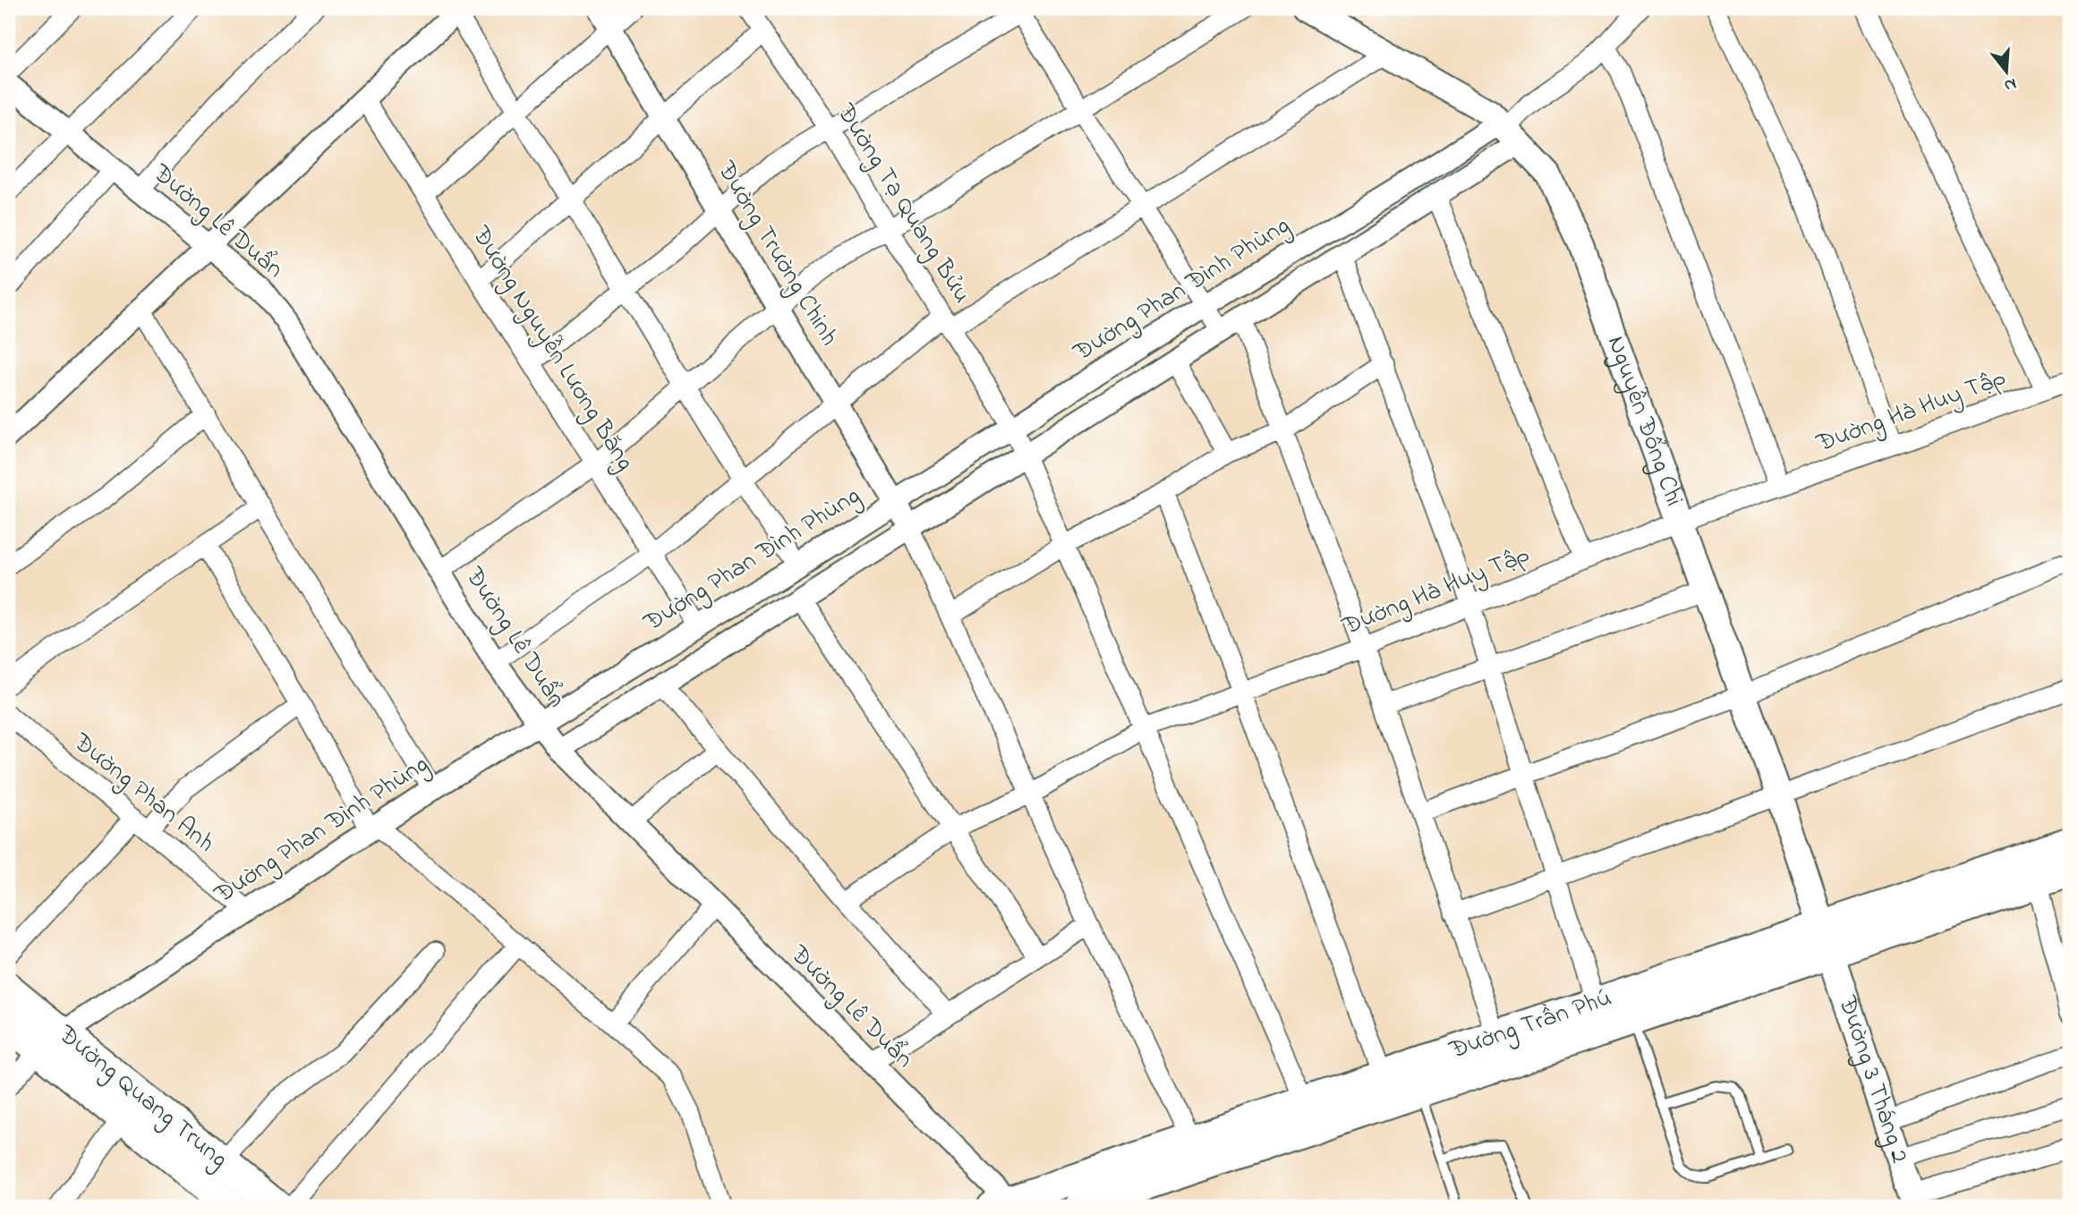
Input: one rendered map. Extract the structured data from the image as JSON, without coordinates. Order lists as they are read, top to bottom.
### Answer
{
  "streets": {
    "highway": ["Đường Trần Phú", "Đường Quang Trung"],
    "main road": ["Nguyễn Đổng Chi", "Đường 3 Tháng 2"],
    "street": [
      "Đường Tạ Quang Bửu",
      "Đường Lê Duẩn",
      "Đường Trường Chinh",
      "Đường Phan Đình Phùng",
      "Đường Nguyễn Lương Băng",
      "Đường Hà Huy Tập",
      "Đường Phan Anh"
    ]
  },
  "crossings": [
    ["Đường Tạ Quang Bửu", "Đường Phan Đình Phùng"],
    ["Đường Tạ Quang Bửu", "Đường Hà Huy Tập"],
    ["Đường Tạ Quang Bửu", "Đường Trần Phú"],
    ["Đường Lê Duẩn", "Đường Phan Đình Phùng"],
    ["Đường Lê Duẩn", "Đường Trần Phú"],
    ["Đường Trường Chinh", "Đường Phan Đình Phùng"],
    ["Đường Phan Đình Phùng", "Đường Nguyễn Lương Băng"],
    ["Đường Phan Đình Phùng", "Nguyễn Đổng Chi"],
    ["Đường Phan Đình Phùng", "Đường Phan Anh"],
    ["Đường Phan Đình Phùng", "Đường Quang Trung"],
    ["Đường Hà Huy Tập", "Nguyễn Đổng Chi"],
    ["Nguyễn Đổng Chi", "Đường Trần Phú"],
    ["Nguyễn Đổng Chi", "Đường 3 Tháng 2"],
    ["Đường Trần Phú", "Đường 3 Tháng 2"]
  ],
  "north": "bottom"
}
